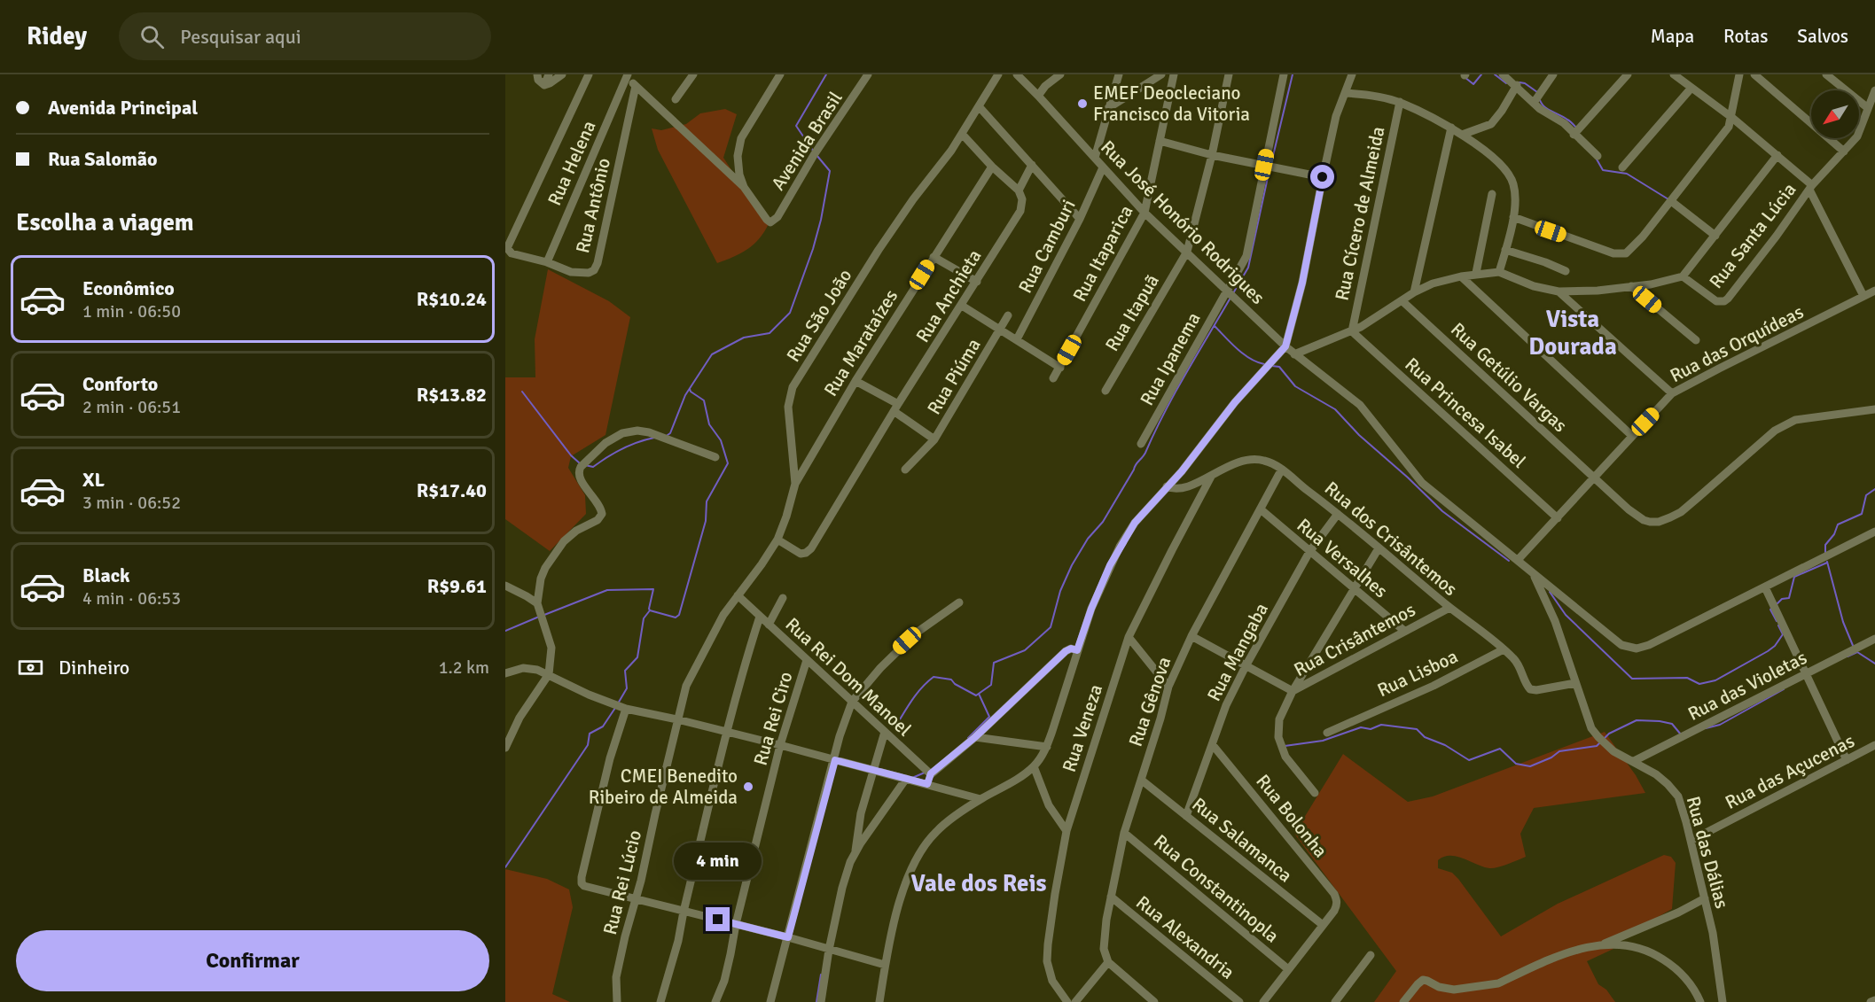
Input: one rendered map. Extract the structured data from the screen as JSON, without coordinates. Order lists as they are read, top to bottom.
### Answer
{
  "streets": {
    "street": [
      "Avenida Brasil",
      "Rua Helena",
      "Rua Antônio",
      "Rua Cícero de Almeida",
      "Rua José Honório Rodrigues",
      "Rua Santa Lúcia",
      "Rua Camburi",
      "Rua Itaparica",
      "Rua Anchieta",
      "Rua Itapuã",
      "Rua São João",
      "Rua Marataízes",
      "Rua das Orquídeas",
      "Rua Ipanema",
      "Rua Piúma",
      "Rua Getúlio Vargas",
      "Rua Princesa Isabel",
      "Rua dos Crisântemos",
      "Rua Versalhes",
      "Rua Crisântemos",
      "Rua Mangaba",
      "Rua Lisboa",
      "Rua Rei Dom Manoel",
      "Rua das Violetas",
      "Rua Gênova",
      "Rua Rei Ciro",
      "Rua Veneza",
      "Rua das Açucenas",
      "Rua Bolonha",
      "Rua Salamanca",
      "Rua das Dálias",
      "Rua Rei Lúcio",
      "Rua Constantinopla",
      "Rua Alexandria"
    ]
  },
  "crossings": [
    ["Rua Helena", "Rua Antônio"],
    ["Rua Cícero de Almeida", "Rua Princesa Isabel"],
    ["Rua José Honório Rodrigues", "Rua Camburi"],
    ["Rua José Honório Rodrigues", "Rua Itaparica"],
    ["Rua José Honório Rodrigues", "Rua Itapuã"],
    ["Rua José Honório Rodrigues", "Rua das Orquídeas"],
    ["Rua José Honório Rodrigues", "Rua Ipanema"],
    ["Rua José Honório Rodrigues", "Rua das Dálias"],
    ["Rua Anchieta", "Rua São João"],
    ["Rua Anchieta", "Rua Piúma"],
    ["Rua São João", "Rua Marataízes"],
    ["Rua São João", "Rua Rei Dom Manoel"],
    ["Rua São João", "Rua Rei Lúcio"],
    ["Rua das Orquídeas", "Rua Getúlio Vargas"],
    ["Rua das Orquídeas", "Rua Princesa Isabel"],
    ["Rua dos Crisântemos", "Rua Crisântemos"],
    ["Rua dos Crisântemos", "Rua Mangaba"],
    ["Rua dos Crisântemos", "Rua Lisboa"],
    ["Rua dos Crisântemos", "Rua Gênova"],
    ["Rua dos Crisântemos", "Rua Veneza"],
    ["Rua dos Crisântemos", "Rua das Dálias"],
    ["Rua Versalhes", "Rua Crisântemos"],
    ["Rua Versalhes", "Rua Mangaba"],
    ["Rua Versalhes", "Rua Gênova"],
    ["Rua Crisântemos", "Rua Mangaba"],
    ["Rua Crisântemos", "Rua Gênova"],
    ["Rua Mangaba", "Rua Bolonha"],
    ["Rua Mangaba", "Rua Salamanca"],
    ["Rua Rei Dom Manoel", "Rua Rei Ciro"],
    ["Rua Rei Dom Manoel", "Rua Rei Lúcio"],
    ["Rua das Violetas", "Rua das Dálias"],
    ["Rua Gênova", "Rua Salamanca"],
    ["Rua Gênova", "Rua Constantinopla"],
    ["Rua Gênova", "Rua Alexandria"],
    ["Rua das Açucenas", "Rua das Dálias"],
    ["Rua Bolonha", "Rua Salamanca"]
  ],
  "districts": ["Vista Dourada", "Vale dos Reis"],
  "places": ["EMEF Deocleciano Francisco da Vitoria", "CMEI Benedito Ribeiro de Almeida"],
  "north": "bottom left",
  "page": {
    "header": "Ridey",
    "search": "Pesquisar aqui",
    "nav": ["Mapa", "Rotas", "Salvos"],
    "banner": ["Avenida Principal", "Rua Salomão"],
    "heading": "Escolha a viagem",
    "list": [
      {
        "name": "Econômico",
        "note": "1 min · 06:50",
        "value": "R$10.24"
      },
      {
        "name": "Conforto",
        "note": "2 min · 06:51",
        "value": "R$13.82"
      },
      {
        "name": "XL",
        "note": "3 min · 06:52",
        "value": "R$17.40"
      },
      {
        "name": "Black",
        "note": "4 min · 06:53",
        "value": "R$9.61"
      }
    ],
    "pay": ["Dinheiro", "1.2 km"],
    "bubble": "4 min",
    "buttons": "Confirmar"
  }
}
